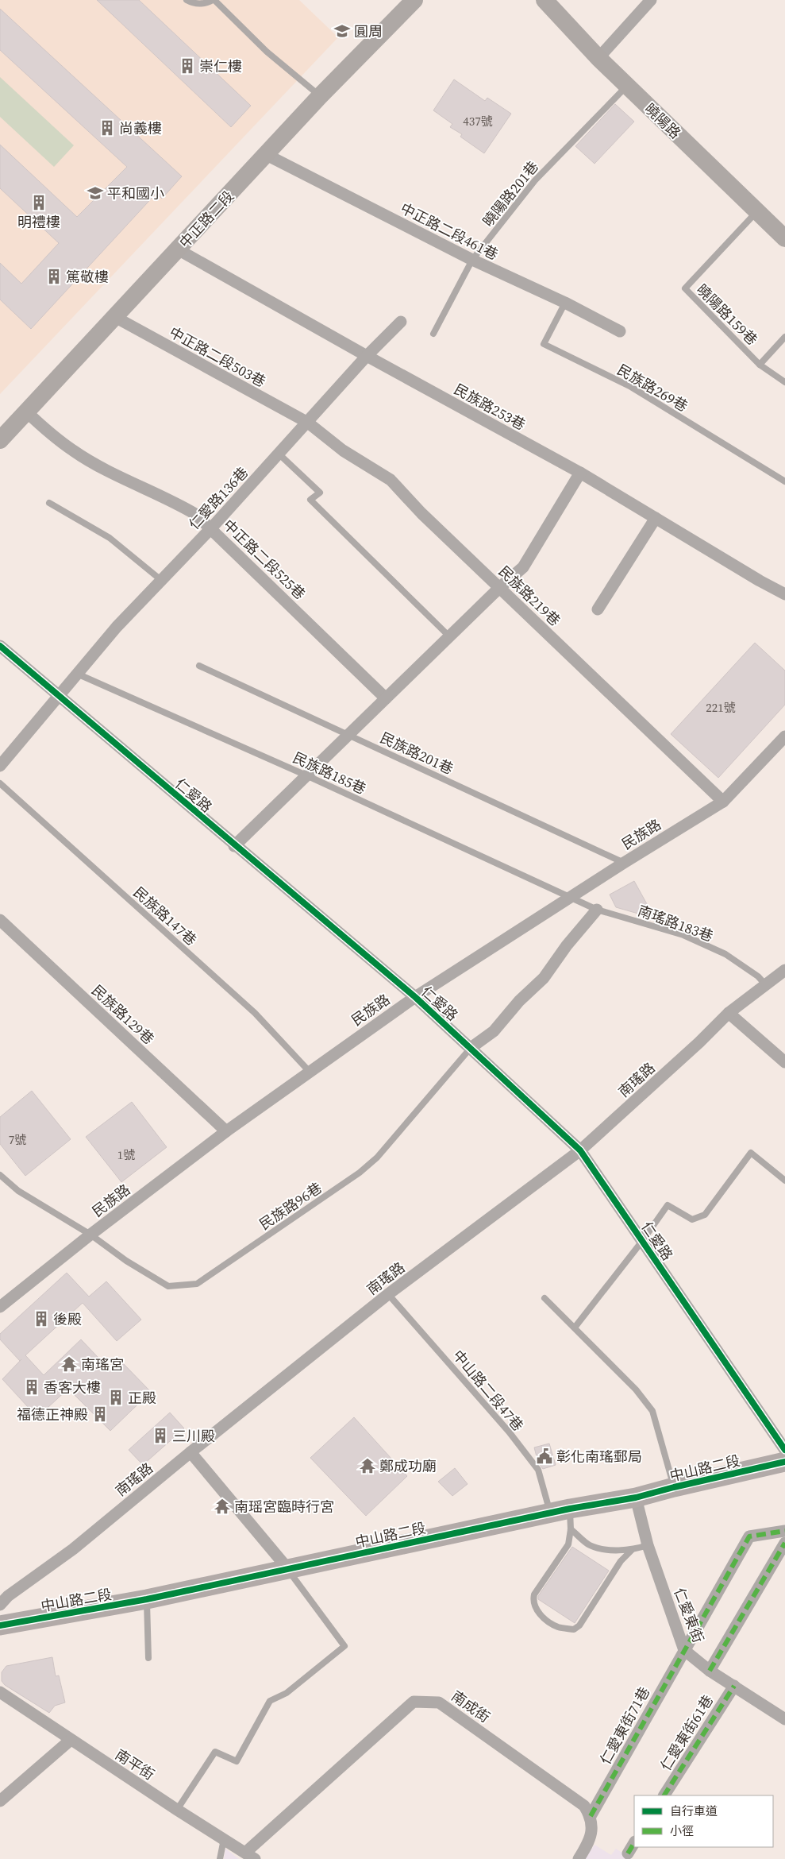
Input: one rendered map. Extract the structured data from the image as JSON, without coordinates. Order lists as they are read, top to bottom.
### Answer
{
  "streets": {
    "main road": ["中山路二段"],
    "street": [
      "曉陽路",
      "中正路二段",
      "中正路二段461巷",
      "中正路二段503巷",
      "民族路253巷",
      "仁愛路136巷",
      "中正路二段525巷",
      "民族路219巷",
      "仁愛路",
      "民族路",
      "民族路129巷",
      "南瑤路",
      "仁愛東街",
      "南成街",
      "仁愛東街71巷",
      "仁愛東街61巷",
      "南平街"
    ],
    "lane": [
      "曉陽路201巷",
      "曉陽路159巷",
      "民族路269巷",
      "民族路201巷",
      "民族路185巷",
      "民族路147巷",
      "南瑤路183巷",
      "民族路96巷",
      "中山路二段47巷"
    ]
  },
  "crossings": [
    ["曉陽路", "曉陽路201巷"],
    ["曉陽路", "曉陽路159巷"],
    ["曉陽路201巷", "中正路二段461巷"],
    ["中正路二段", "中正路二段461巷"],
    ["中正路二段", "中正路二段503巷"],
    ["中正路二段", "民族路253巷"],
    ["中正路二段", "中正路二段525巷"],
    ["中正路二段461巷", "民族路269巷"],
    ["中正路二段503巷", "仁愛路136巷"],
    ["中正路二段503巷", "民族路219巷"],
    ["民族路253巷", "仁愛路136巷"],
    ["仁愛路136巷", "中正路二段525巷"],
    ["仁愛路136巷", "民族路219巷"],
    ["仁愛路136巷", "民族路185巷"],
    ["仁愛路136巷", "仁愛路"],
    ["民族路219巷", "民族路"],
    ["民族路201巷", "民族路"],
    ["民族路185巷", "民族路"],
    ["民族路185巷", "南瑤路183巷"],
    ["仁愛路", "民族路"],
    ["仁愛路", "南瑤路"],
    ["仁愛路", "民族路96巷"],
    ["民族路", "民族路147巷"],
    ["民族路", "南瑤路183巷"],
    ["民族路", "民族路129巷"],
    ["民族路", "民族路96巷"],
    ["南瑤路183巷", "南瑤路"],
    ["南瑤路", "中山路二段47巷"],
    ["中山路二段47巷", "中山路二段"],
    ["中山路二段", "仁愛東街"],
    ["仁愛東街", "仁愛東街71巷"],
    ["仁愛東街", "仁愛東街61巷"],
    ["南成街", "仁愛東街71巷"],
    ["南成街", "南平街"]
  ],
  "places": {
    "school or university": ["圓周", "平和國小"],
    "building": [
      "崇仁樓",
      "尚義樓",
      "明禮樓",
      "篤敬樓",
      "後殿",
      "香客大樓",
      "正殿",
      "福德正神殿",
      "三川殿"
    ],
    "temple": ["南瑤宮", "鄭成功廟", "南瑶宮臨時行宮"],
    "public building": ["彰化南瑤郵局"]
  },
  "house_numbers": [
    "437號",
    "221號",
    "7號",
    "1號"
  ],
  "legend": ["自行車道", "小徑"]
}
